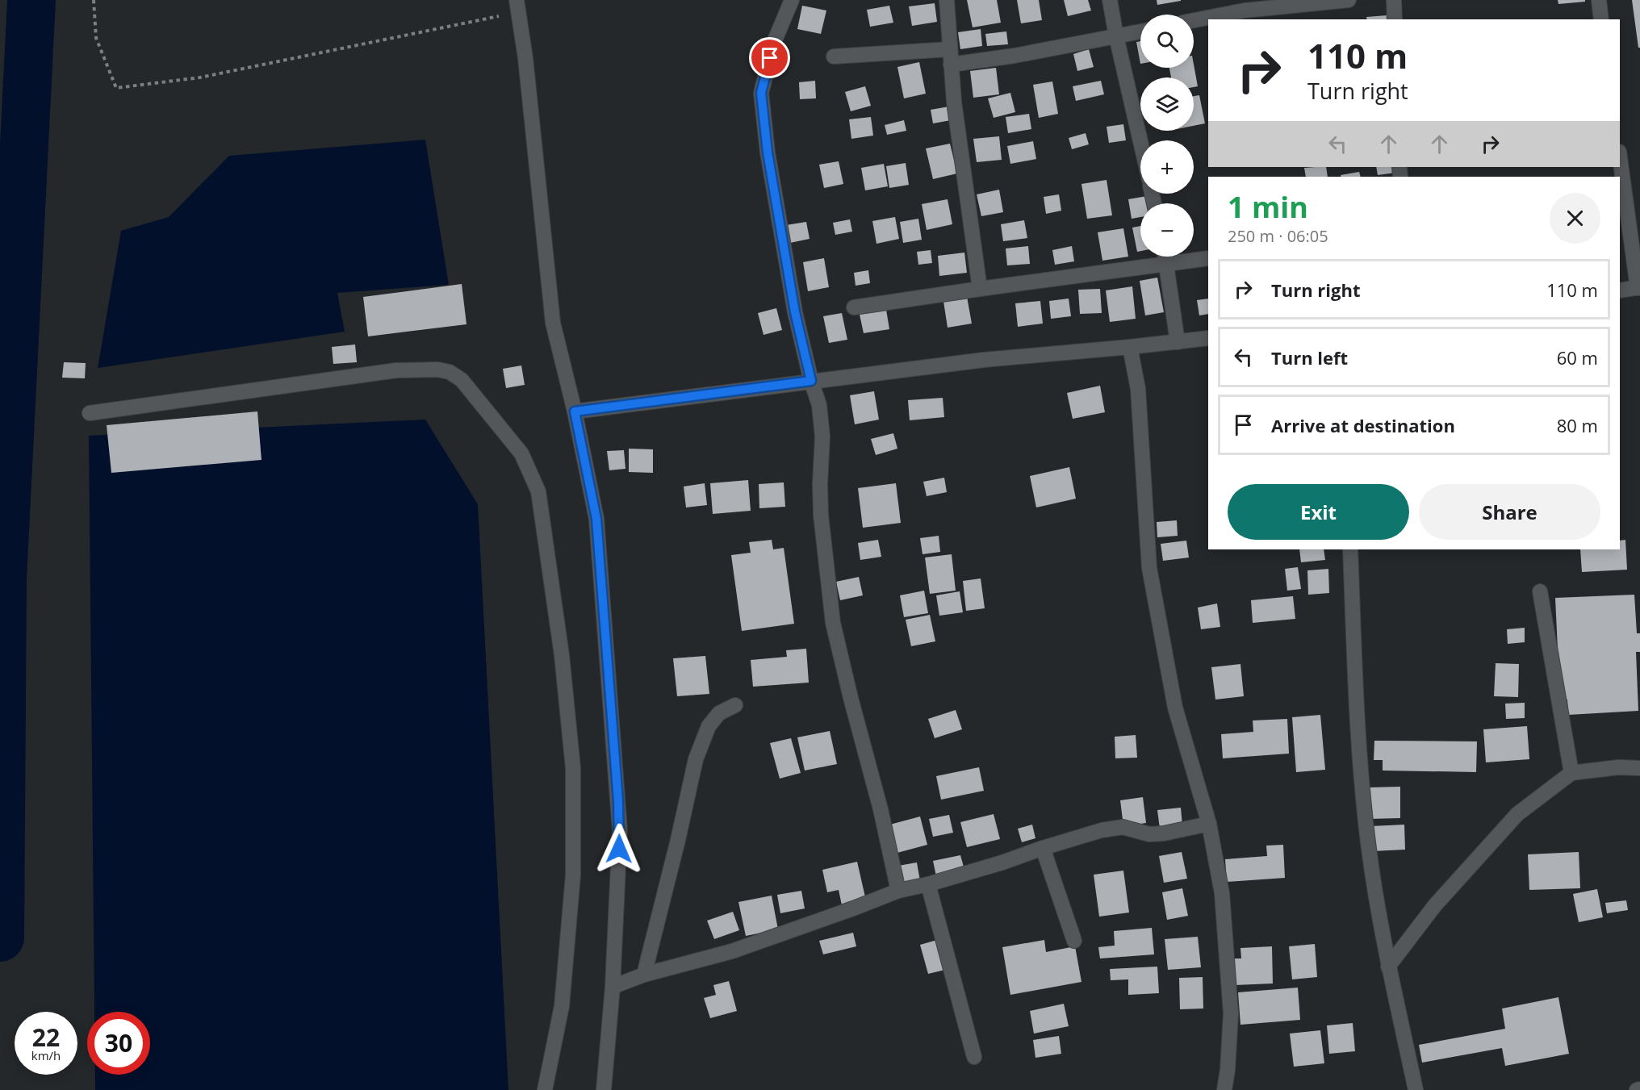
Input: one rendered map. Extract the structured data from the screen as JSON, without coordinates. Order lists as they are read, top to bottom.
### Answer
{
  "page": {
    "map_buttons": ["+", "−"],
    "turn": ["110 m", "Turn right"],
    "heading": ["1 min", "250 m · 06:05"],
    "list": [
      {
        "name": "Turn right",
        "value": "110 m"
      },
      {
        "name": "Turn left",
        "value": "60 m"
      },
      {
        "name": "Arrive at destination",
        "value": "80 m"
      }
    ],
    "buttons": ["Exit", "Share"],
    "speed": "22 km/h",
    "limit": "30"
  }
}
